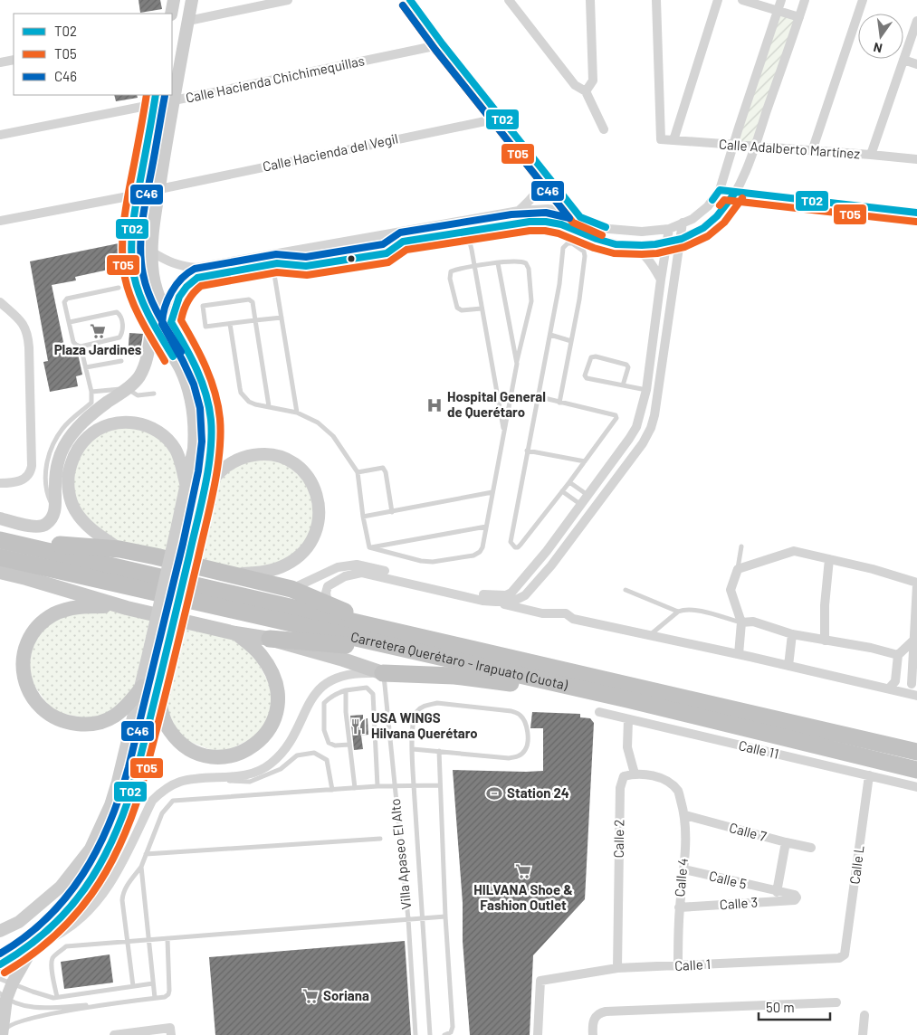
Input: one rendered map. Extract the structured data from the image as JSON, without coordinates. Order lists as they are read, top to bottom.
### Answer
{
  "streets": {
    "highway": ["Carretera Querétaro - Irapuato (Cuota)"],
    "street": [
      "Calle Hacienda Chichimequillas",
      "Calle Adalberto Martínez",
      "Calle Hacienda del Vegil",
      "Calle 11",
      "Calle 7",
      "Calle 2",
      "Calle L",
      "Calle 4",
      "Calle 5",
      "Calle 3",
      "Calle 1"
    ],
    "lane": ["Villa Apaseo El Alto"]
  },
  "crossings": [
    ["Calle 11", "Calle L"],
    ["Calle 7", "Calle 4"],
    ["Calle 2", "Calle 4"],
    ["Calle 2", "Calle 1"],
    ["Calle L", "Calle 1"],
    ["Calle 4", "Calle 5"],
    ["Calle 4", "Calle 3"],
    ["Calle 4", "Calle 1"],
    ["Calle 5", "Calle 3"]
  ],
  "places": {
    "supermarket": ["Plaza Jardines", "HILVANA Shoe & Fashion Outlet", "Soriana"],
    "hospital": ["Hospital General de Querétaro"],
    "restaurant": ["USA WINGS Hilvana Querétaro"],
    "sports": ["Station 24"]
  },
  "lines": ["transit line T02", "transit line T05", "transit line C46"],
  "legend": ["T02", "T05", "C46"],
  "scale_bar": "50 m",
  "north": "bottom"
}
